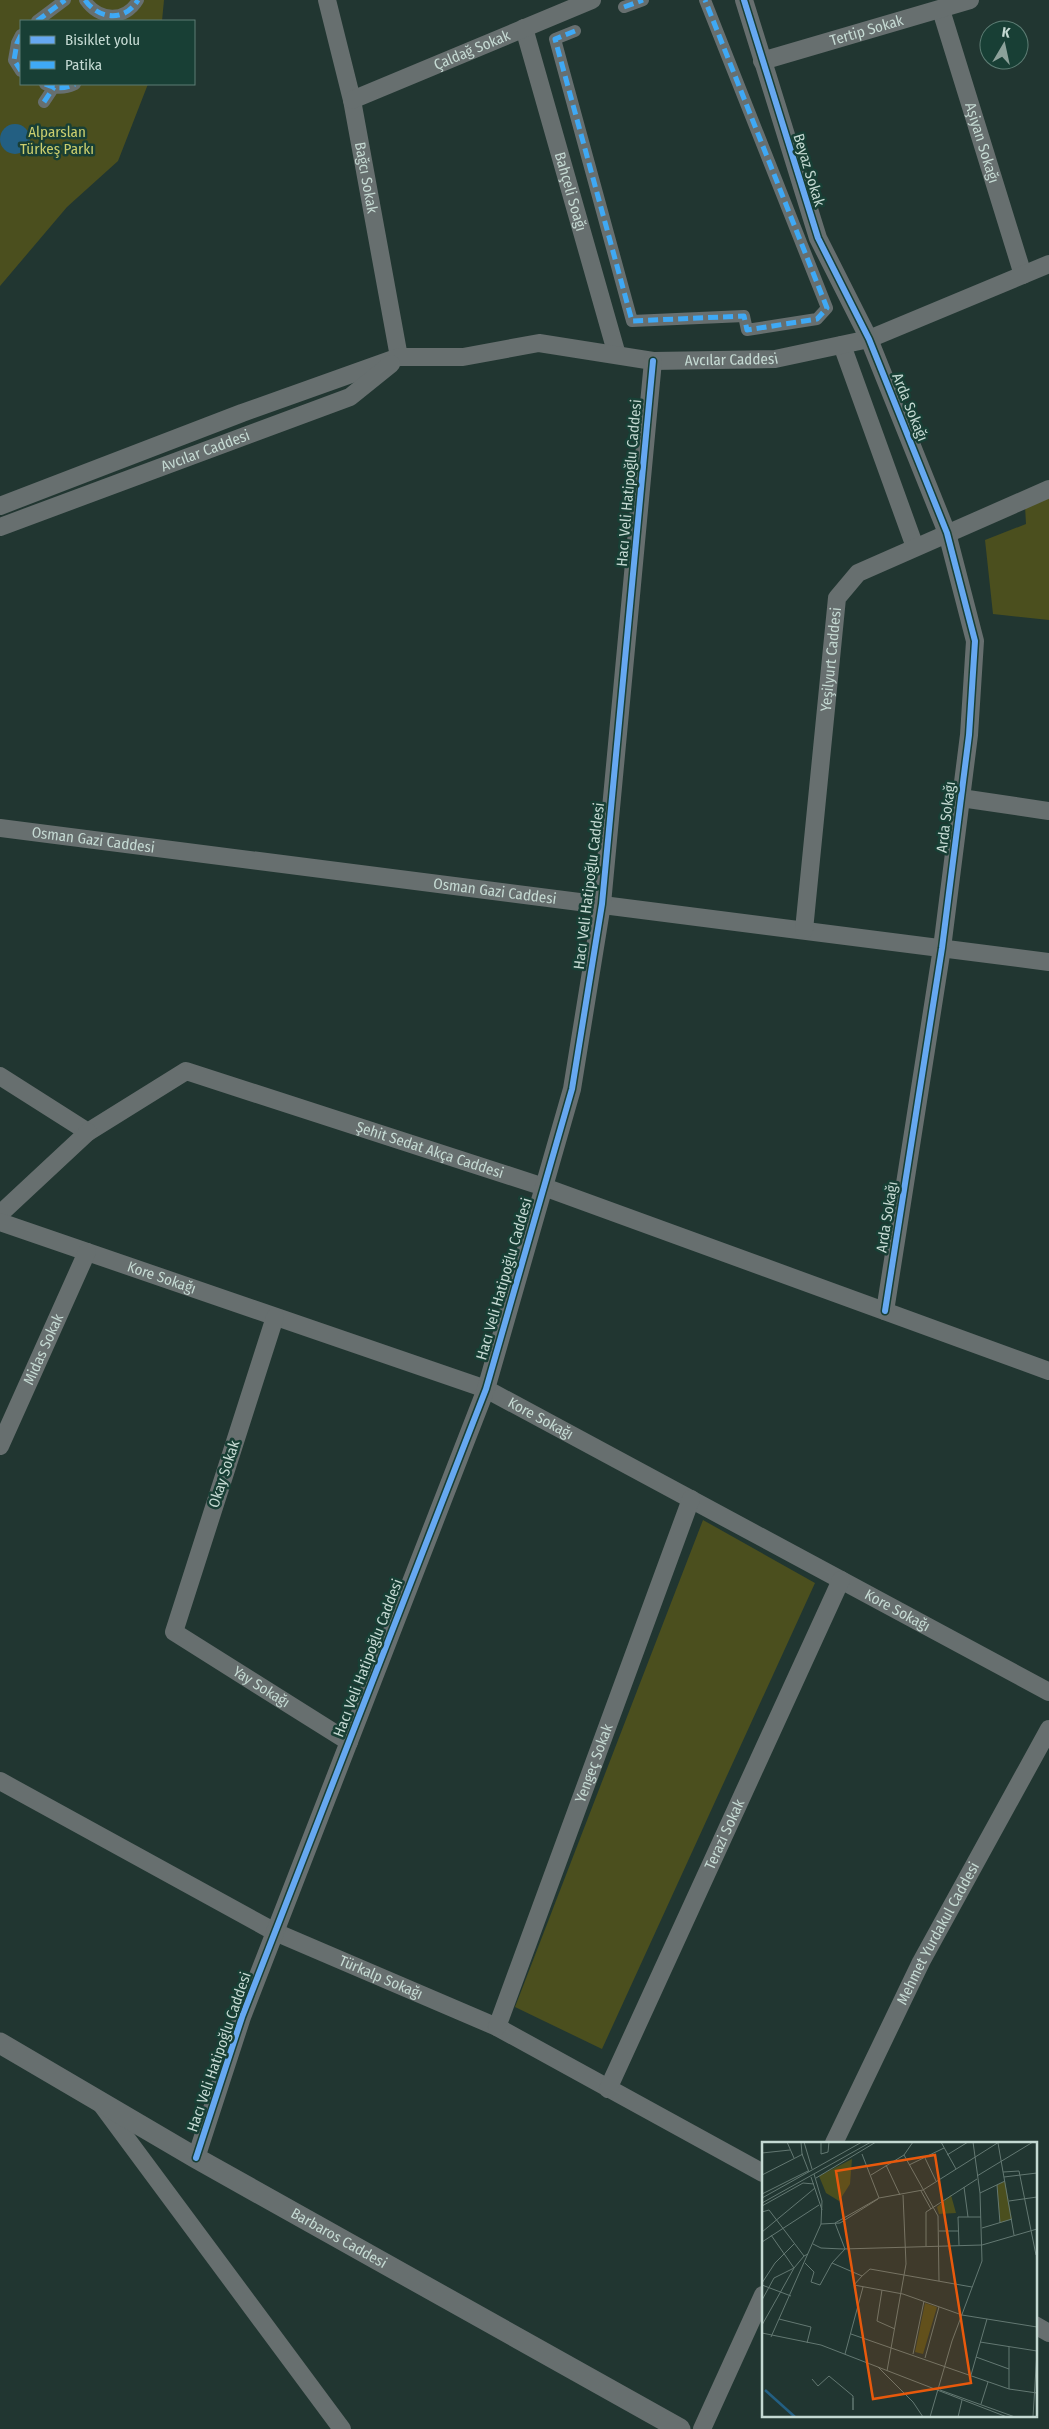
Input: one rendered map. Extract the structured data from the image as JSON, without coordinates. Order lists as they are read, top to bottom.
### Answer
{
  "streets": {
    "street": [
      "Tertip Sokak",
      "Çaldağ Sokak",
      "Aşiyan Sokağı",
      "Beyaz Sokak",
      "Bağcı Sokak",
      "Bahçeli Soağı",
      "Avcılar Caddesi",
      "Arda Sokağı",
      "Hacı Veli Hatipoğlu Caddesi",
      "Yeşilyurt Caddesi",
      "Osman Gazi Caddesi",
      "Şehit Sedat Akça Caddesi",
      "Kore Sokağı",
      "Midas Sokak",
      "Okay Sokak",
      "Yay Sokağı",
      "Yengeç Sokak",
      "Terazi Sokak",
      "Mehmet Yurdakul Caddesi",
      "Türkalp Sokağı",
      "Barbaros Caddesi"
    ]
  },
  "crossings": [
    ["Tertip Sokak", "Aşiyan Sokağı"],
    ["Tertip Sokak", "Beyaz Sokak"],
    ["Çaldağ Sokak", "Bağcı Sokak"],
    ["Çaldağ Sokak", "Bahçeli Soağı"],
    ["Aşiyan Sokağı", "Avcılar Caddesi"],
    ["Beyaz Sokak", "Avcılar Caddesi"],
    ["Beyaz Sokak", "Arda Sokağı"],
    ["Bağcı Sokak", "Avcılar Caddesi"],
    ["Bahçeli Soağı", "Avcılar Caddesi"],
    ["Avcılar Caddesi", "Arda Sokağı"],
    ["Avcılar Caddesi", "Hacı Veli Hatipoğlu Caddesi"],
    ["Arda Sokağı", "Yeşilyurt Caddesi"],
    ["Arda Sokağı", "Osman Gazi Caddesi"],
    ["Arda Sokağı", "Şehit Sedat Akça Caddesi"],
    ["Hacı Veli Hatipoğlu Caddesi", "Osman Gazi Caddesi"],
    ["Hacı Veli Hatipoğlu Caddesi", "Şehit Sedat Akça Caddesi"],
    ["Hacı Veli Hatipoğlu Caddesi", "Kore Sokağı"],
    ["Hacı Veli Hatipoğlu Caddesi", "Yay Sokağı"],
    ["Hacı Veli Hatipoğlu Caddesi", "Türkalp Sokağı"],
    ["Hacı Veli Hatipoğlu Caddesi", "Barbaros Caddesi"],
    ["Yeşilyurt Caddesi", "Osman Gazi Caddesi"],
    ["Kore Sokağı", "Midas Sokak"],
    ["Kore Sokağı", "Okay Sokak"],
    ["Kore Sokağı", "Yengeç Sokak"],
    ["Kore Sokağı", "Terazi Sokak"],
    ["Okay Sokak", "Yay Sokağı"],
    ["Yengeç Sokak", "Türkalp Sokağı"],
    ["Terazi Sokak", "Türkalp Sokağı"]
  ],
  "parks": ["Alparslan Türkeş Parkı"],
  "legend": ["Bisiklet yolu", "Patika"],
  "north": "top"
}
